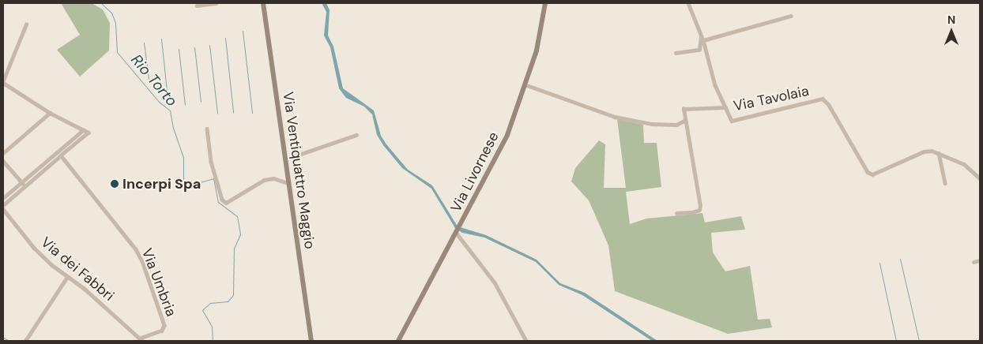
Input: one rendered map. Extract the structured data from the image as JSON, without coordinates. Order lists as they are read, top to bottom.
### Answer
{
  "streets": {
    "main road": ["Via Ventiquattro Maggio", "Via Livornese"],
    "street": ["Via Tavolaia", "Via dei Fabbri", "Via Umbria"]
  },
  "crossings": [
    ["Via dei Fabbri", "Via Umbria"]
  ],
  "water": ["Rio Torto"],
  "places": ["Incerpi Spa"],
  "north": "top"
}
